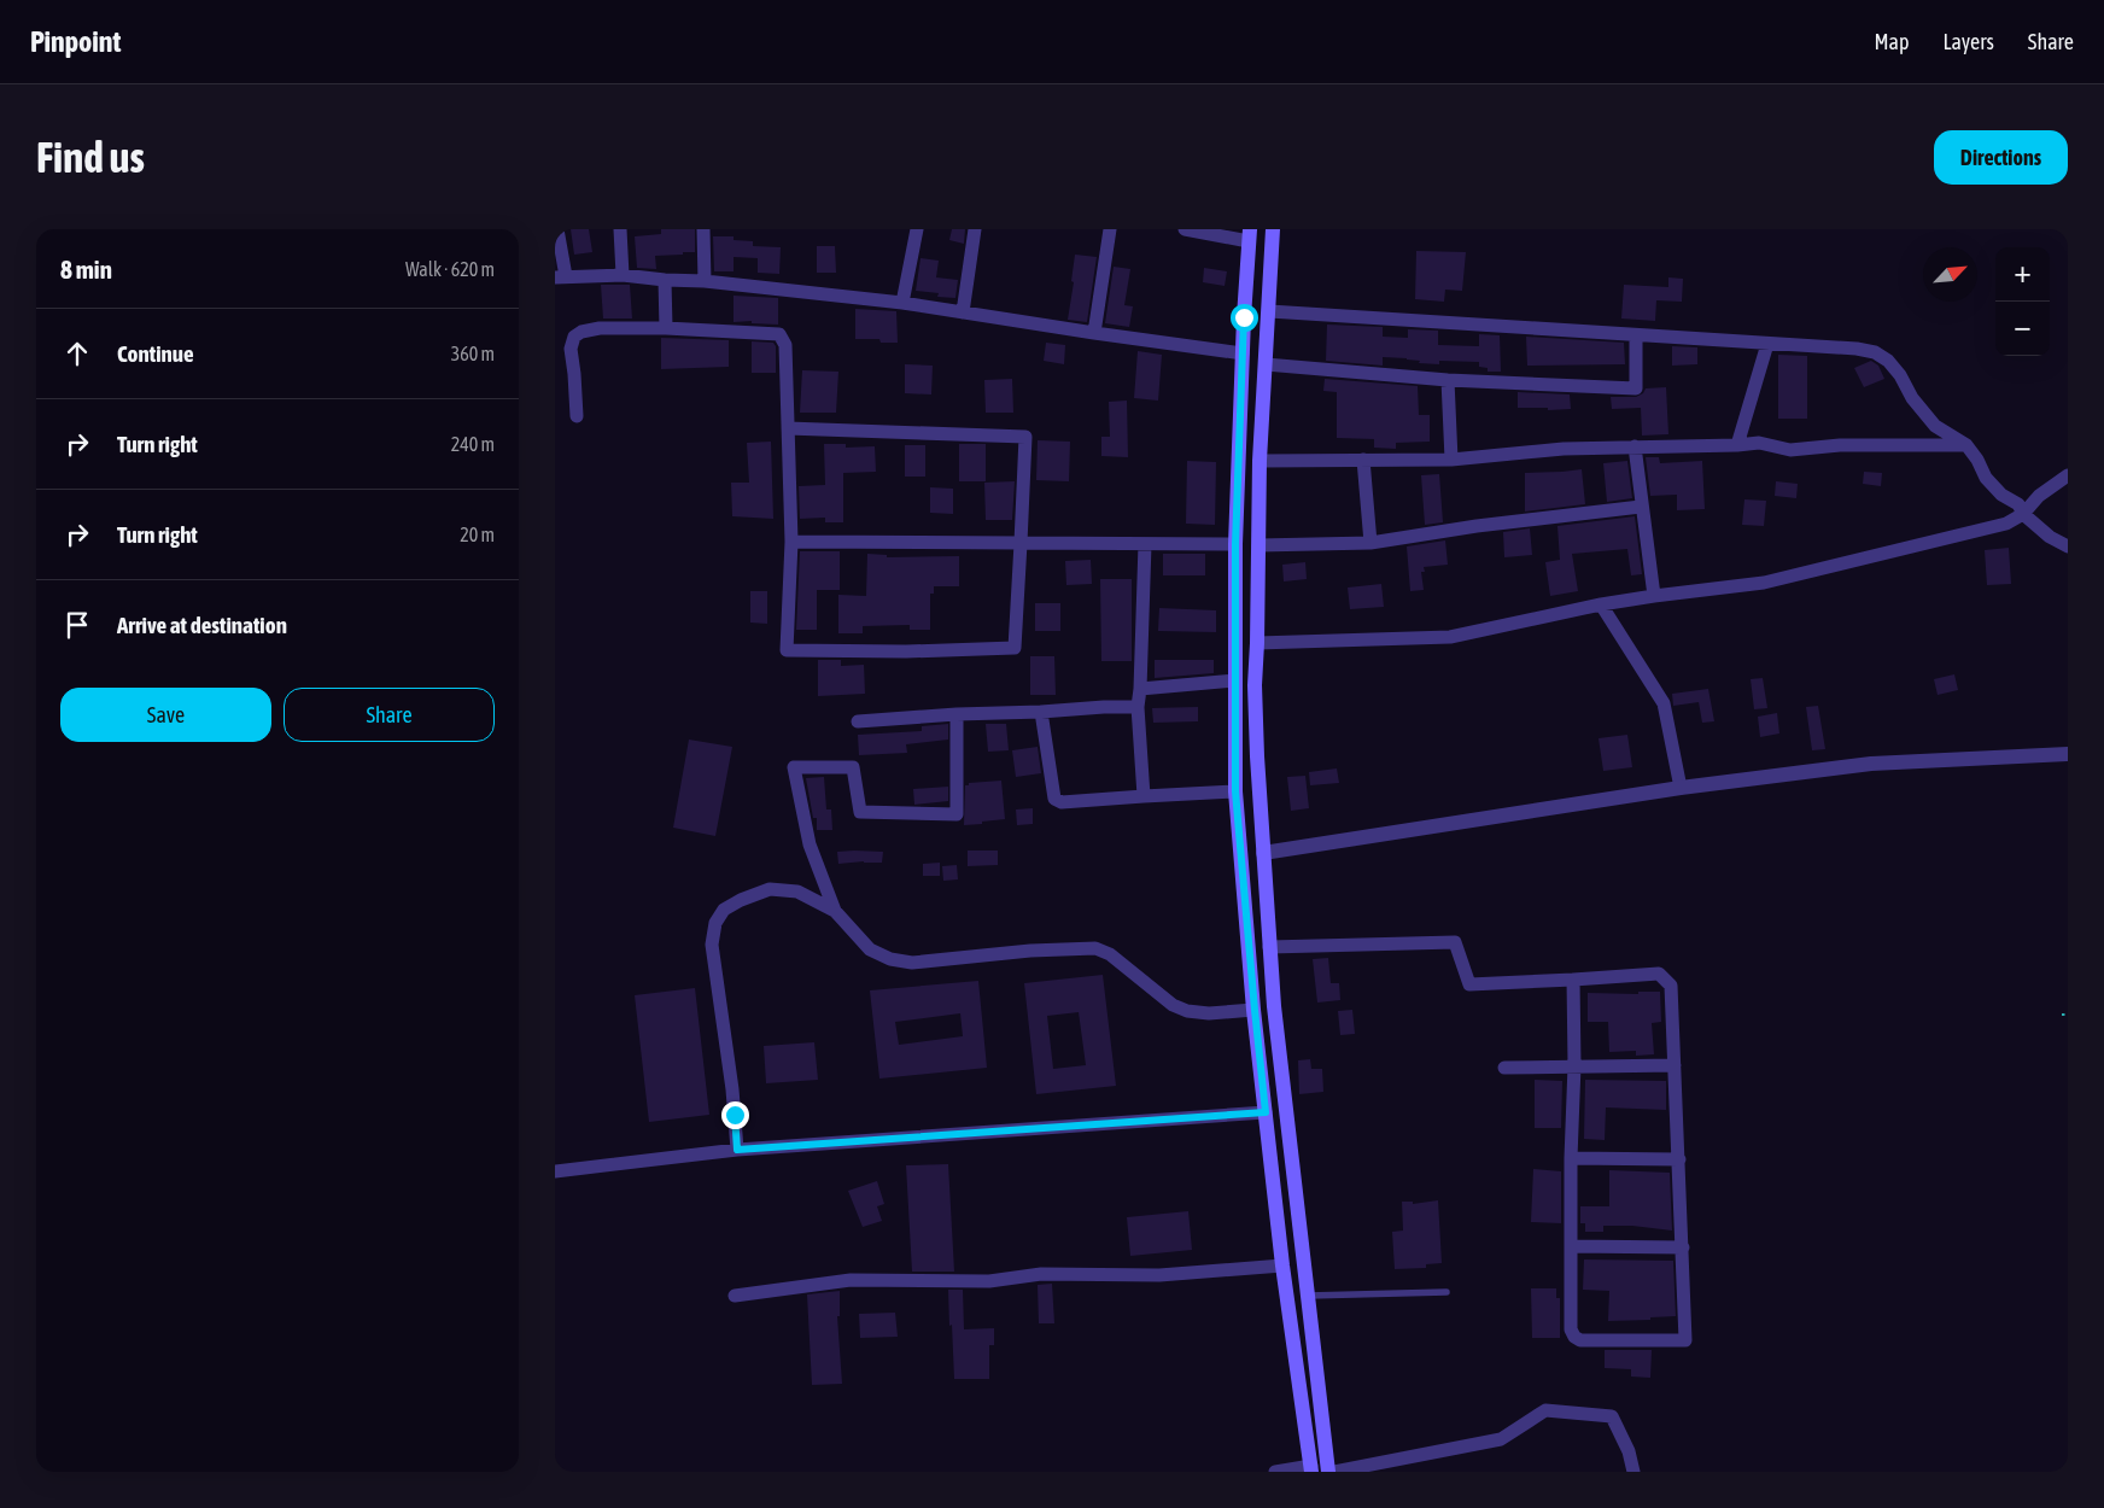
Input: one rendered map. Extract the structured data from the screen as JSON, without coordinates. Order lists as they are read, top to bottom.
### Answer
{
  "north": "top right",
  "page": {
    "header": "Pinpoint",
    "nav": ["Map", "Layers", "Share"],
    "buttons": [
      "Directions",
      ["Save", "Share"]
    ],
    "title": "Find us",
    "heading": ["8 min", "Walk · 620 m"],
    "map_buttons": ["+", "−"],
    "list": [
      ["Continue", "360 m"],
      ["Turn right", "240 m"],
      ["Turn right", "20 m"],
      "Arrive at destination"
    ]
  }
}
